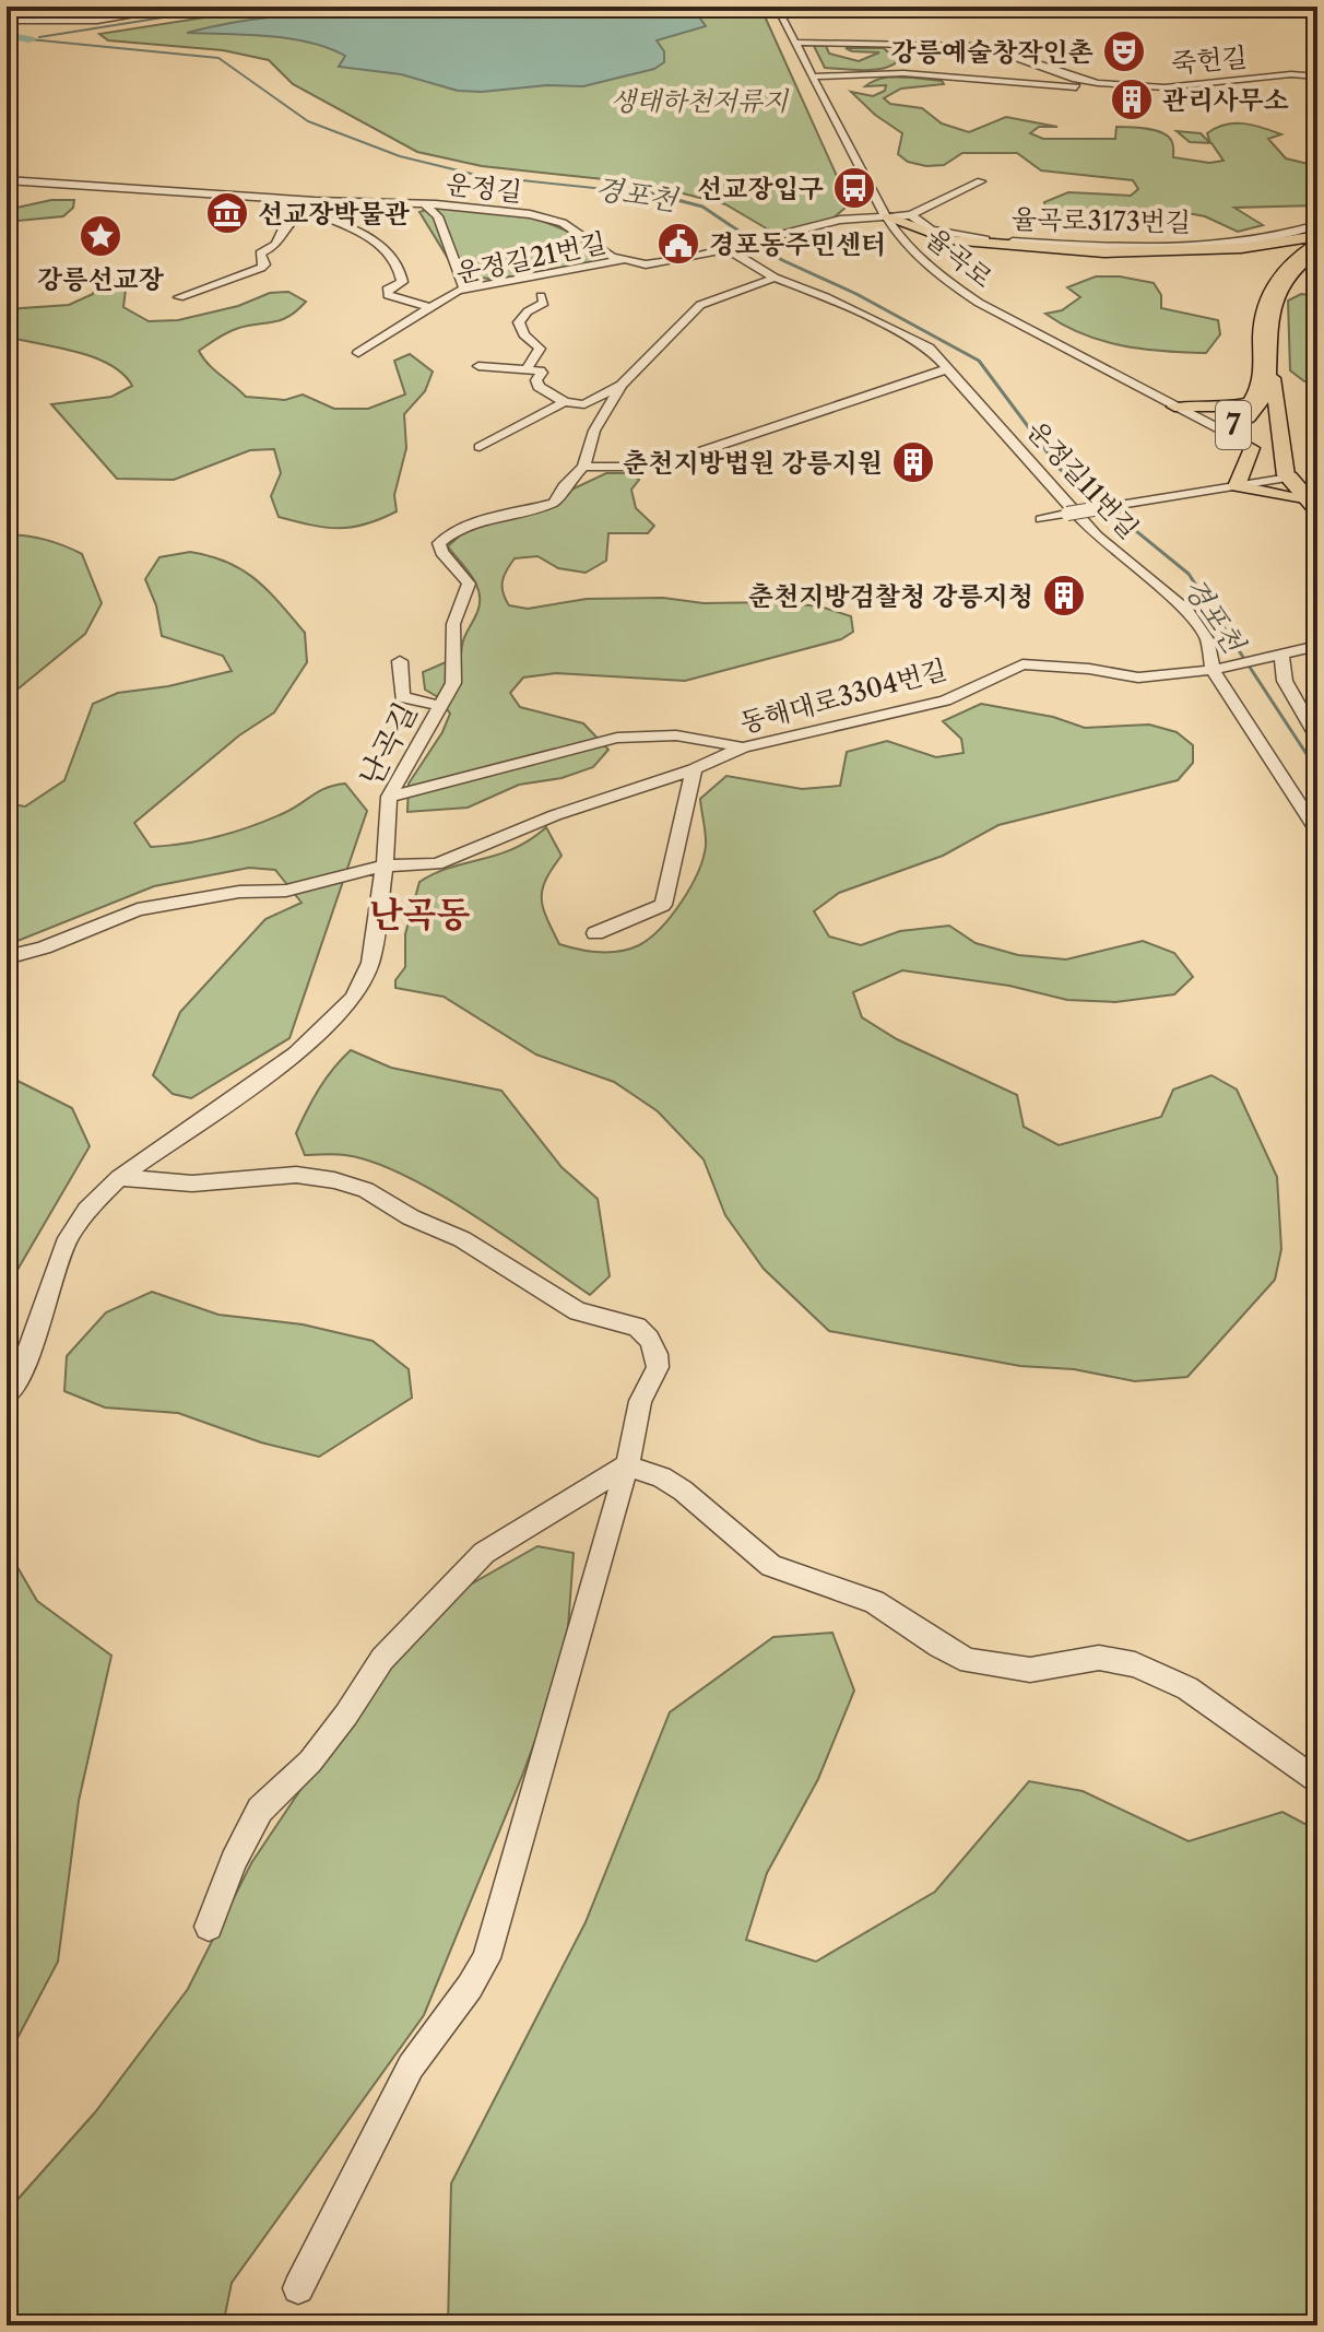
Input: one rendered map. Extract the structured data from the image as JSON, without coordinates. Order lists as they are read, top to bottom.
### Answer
{
  "streets": {
    "highway": ["7"],
    "street": [
      "죽헌길",
      "운정길",
      "율곡로3173번길",
      "운정길21번길",
      "율곡로",
      "운정길11번길",
      "동해대로3304번길",
      "난곡길"
    ]
  },
  "crossings": [
    ["죽헌길", "율곡로"],
    ["운정길", "율곡로3173번길"],
    ["운정길", "운정길21번길"],
    ["운정길", "율곡로"],
    ["운정길", "운정길11번길"],
    ["율곡로3173번길", "율곡로"],
    ["율곡로", "7"],
    ["운정길11번길", "동해대로3304번길"],
    ["운정길11번길", "난곡길"],
    ["동해대로3304번길", "난곡길"]
  ],
  "districts": ["난곡동"],
  "water": ["경포천"],
  "parks": ["생태하천저류지"],
  "places": {
    "theatre": ["강릉예술창작인촌"],
    "building": ["관리사무소", "춘천지방법원 강릉지원", "춘천지방검찰청 강릉지청"],
    "bus stop": ["선교장입구"],
    "museum": ["선교장박물관"],
    "place": ["강릉선교장"],
    "public building": ["경포동주민센터"]
  }
}
